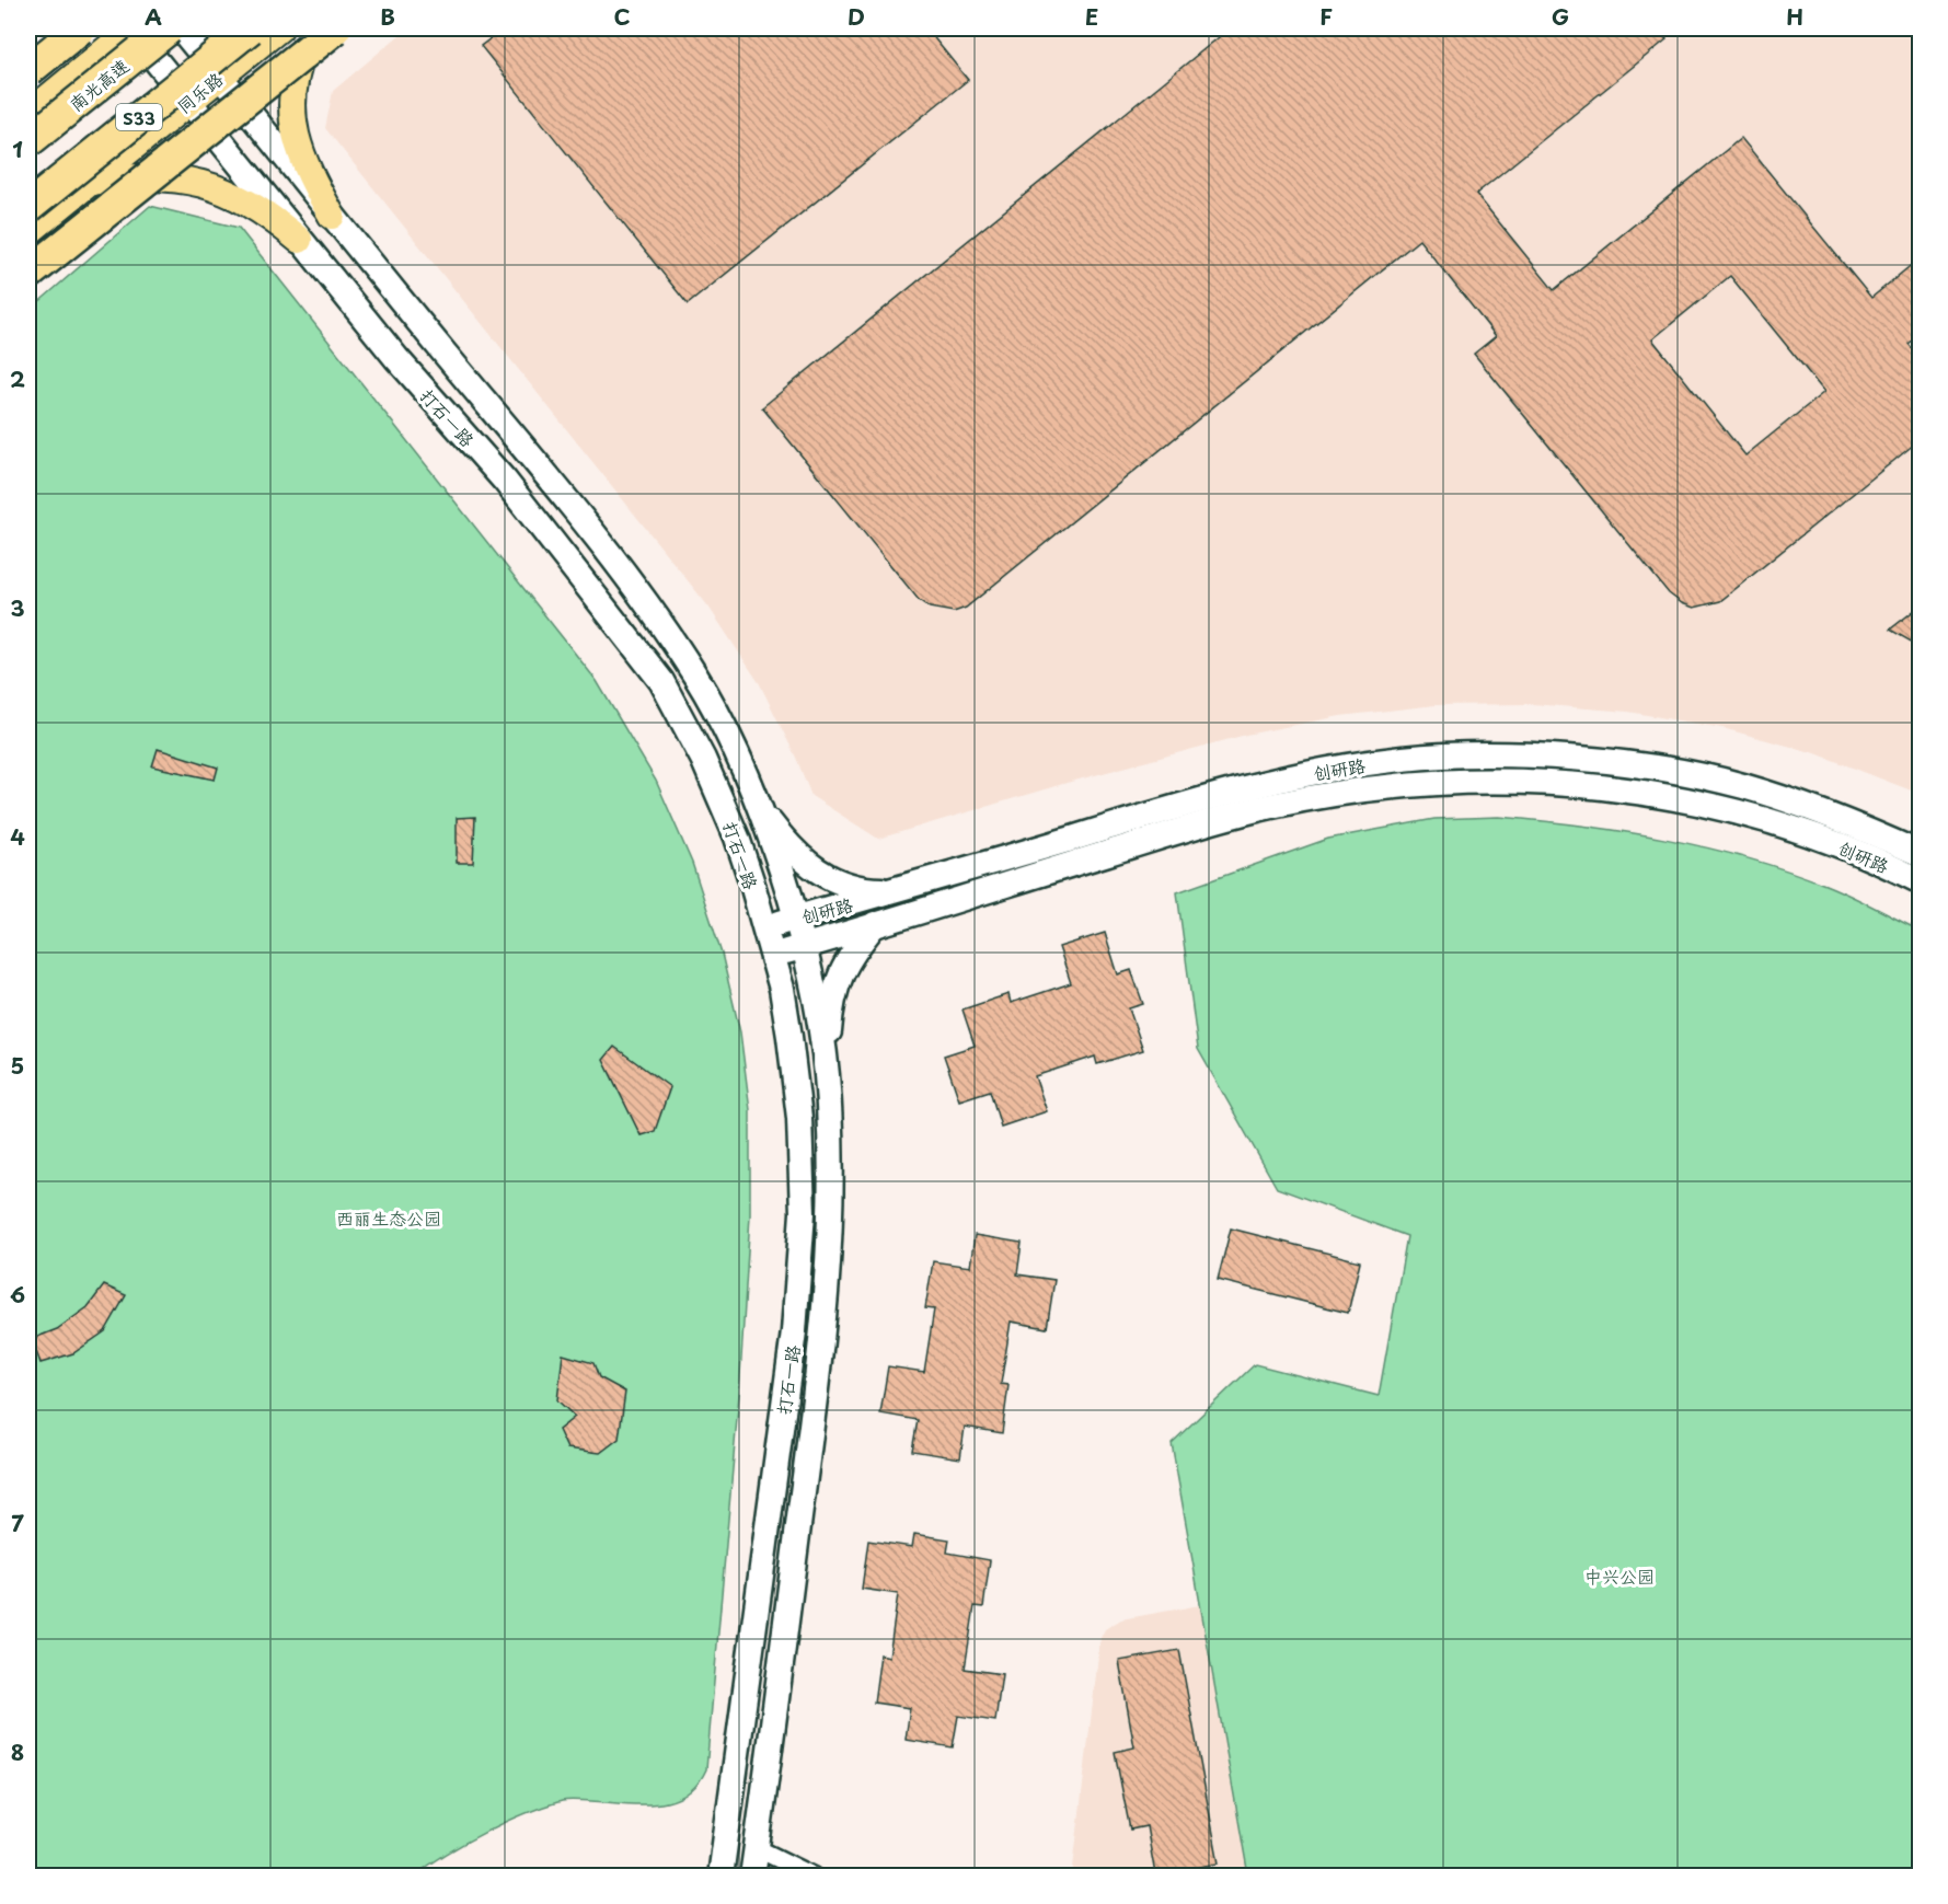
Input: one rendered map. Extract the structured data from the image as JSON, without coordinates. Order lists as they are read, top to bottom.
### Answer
{
  "streets": {
    "highway": ["南光高速", "S33"],
    "main road": ["同乐路", "打石一路", "创研路"]
  },
  "crossings": [
    ["同乐路", "打石一路"],
    ["打石一路", "创研路"]
  ],
  "parks": ["西丽生态公园", "中兴公园"],
  "grid": {
    "columns": [
      "A",
      "B",
      "C",
      "D",
      "E",
      "F",
      "G",
      "H"
    ],
    "rows": [
      "1",
      "2",
      "3",
      "4",
      "5",
      "6",
      "7",
      "8"
    ]
  }
}
